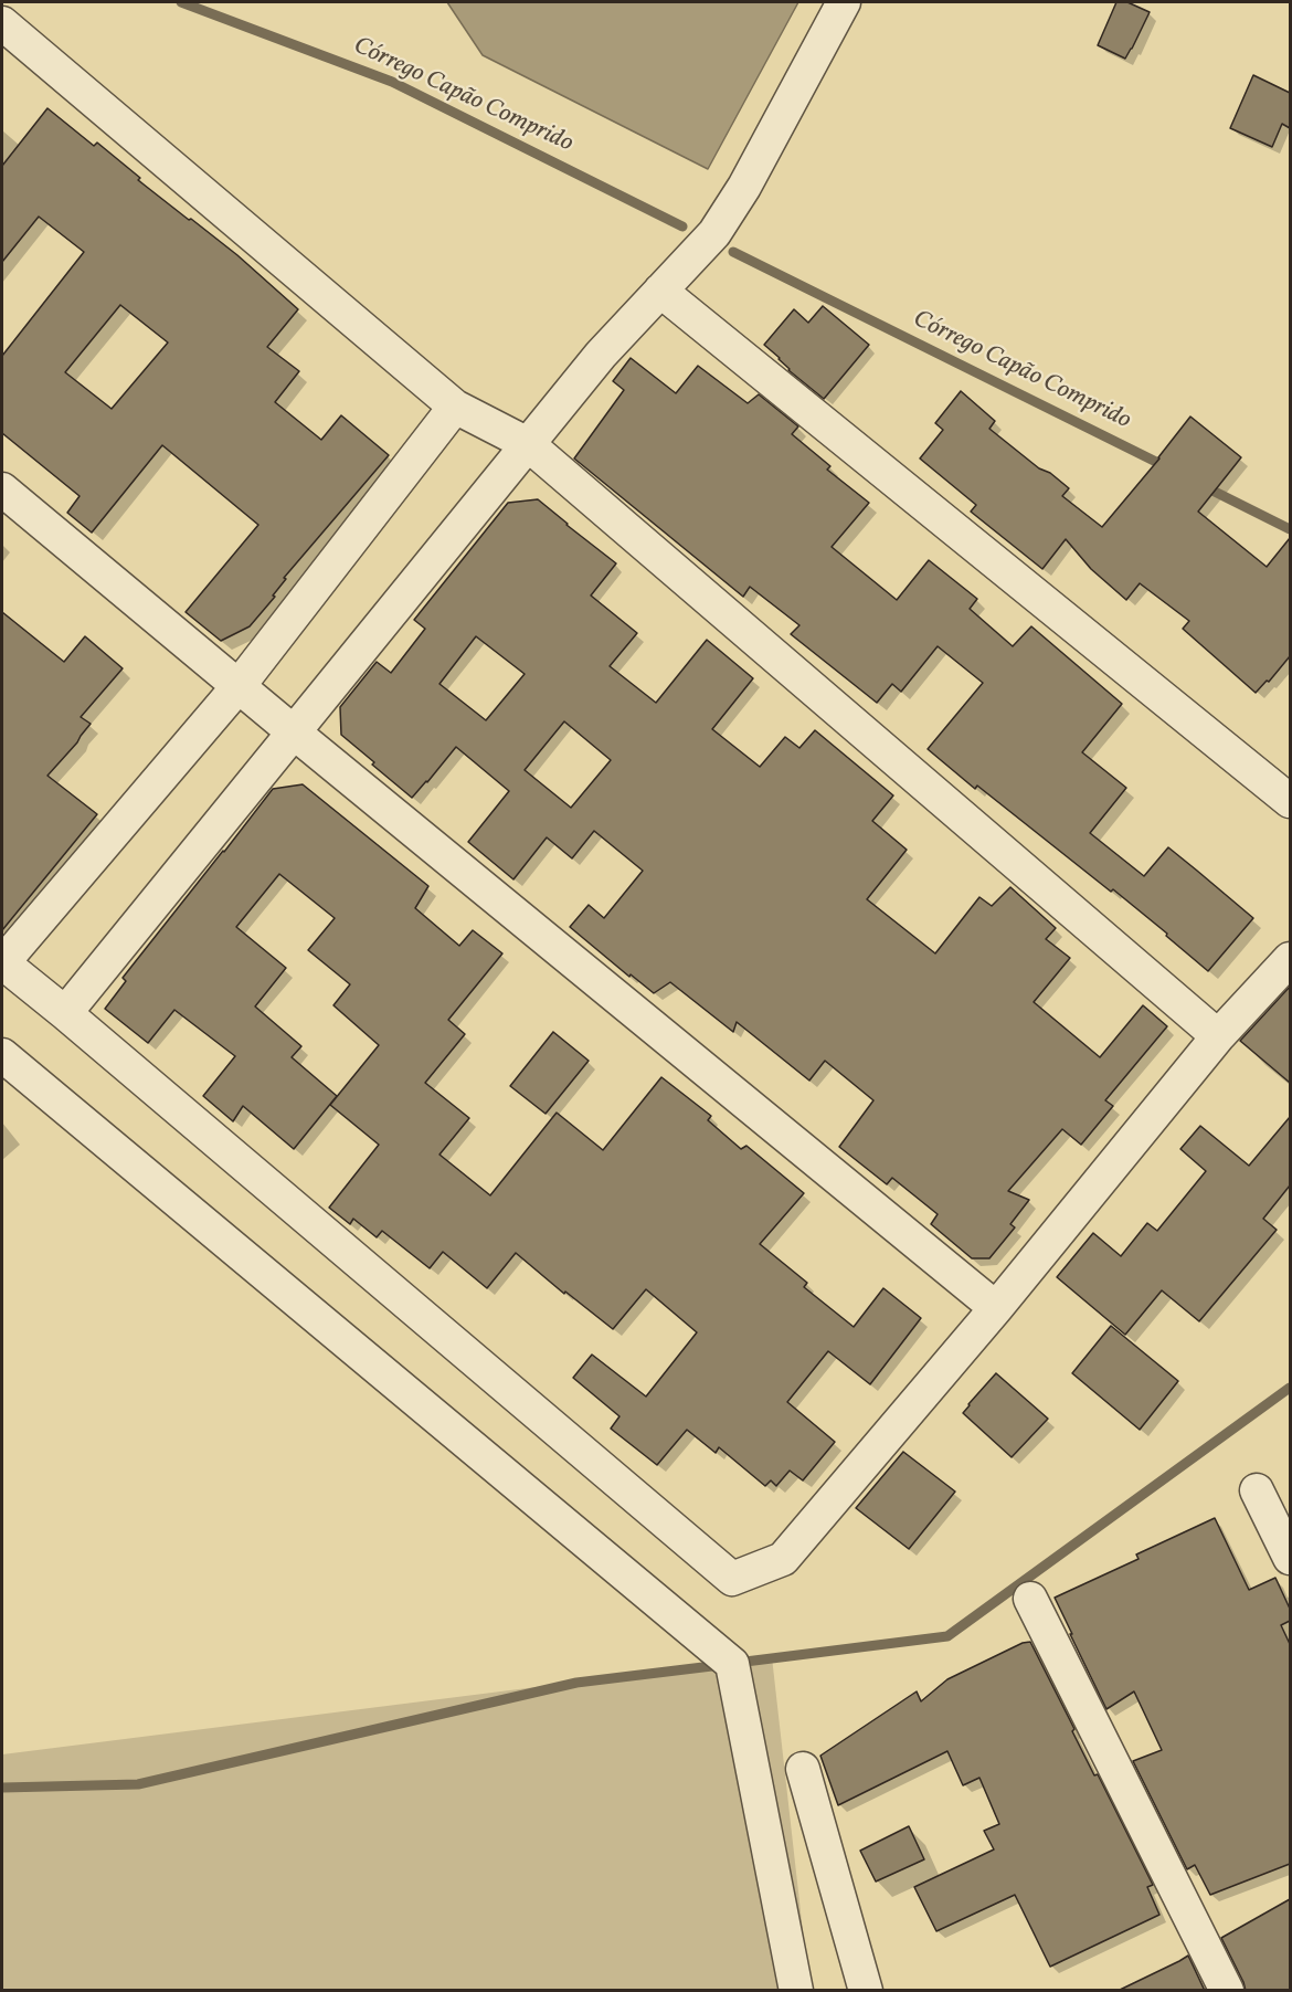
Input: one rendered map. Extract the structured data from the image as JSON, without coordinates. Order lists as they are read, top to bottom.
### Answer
{
  "water": ["Córrego Capão Comprido"]
}
